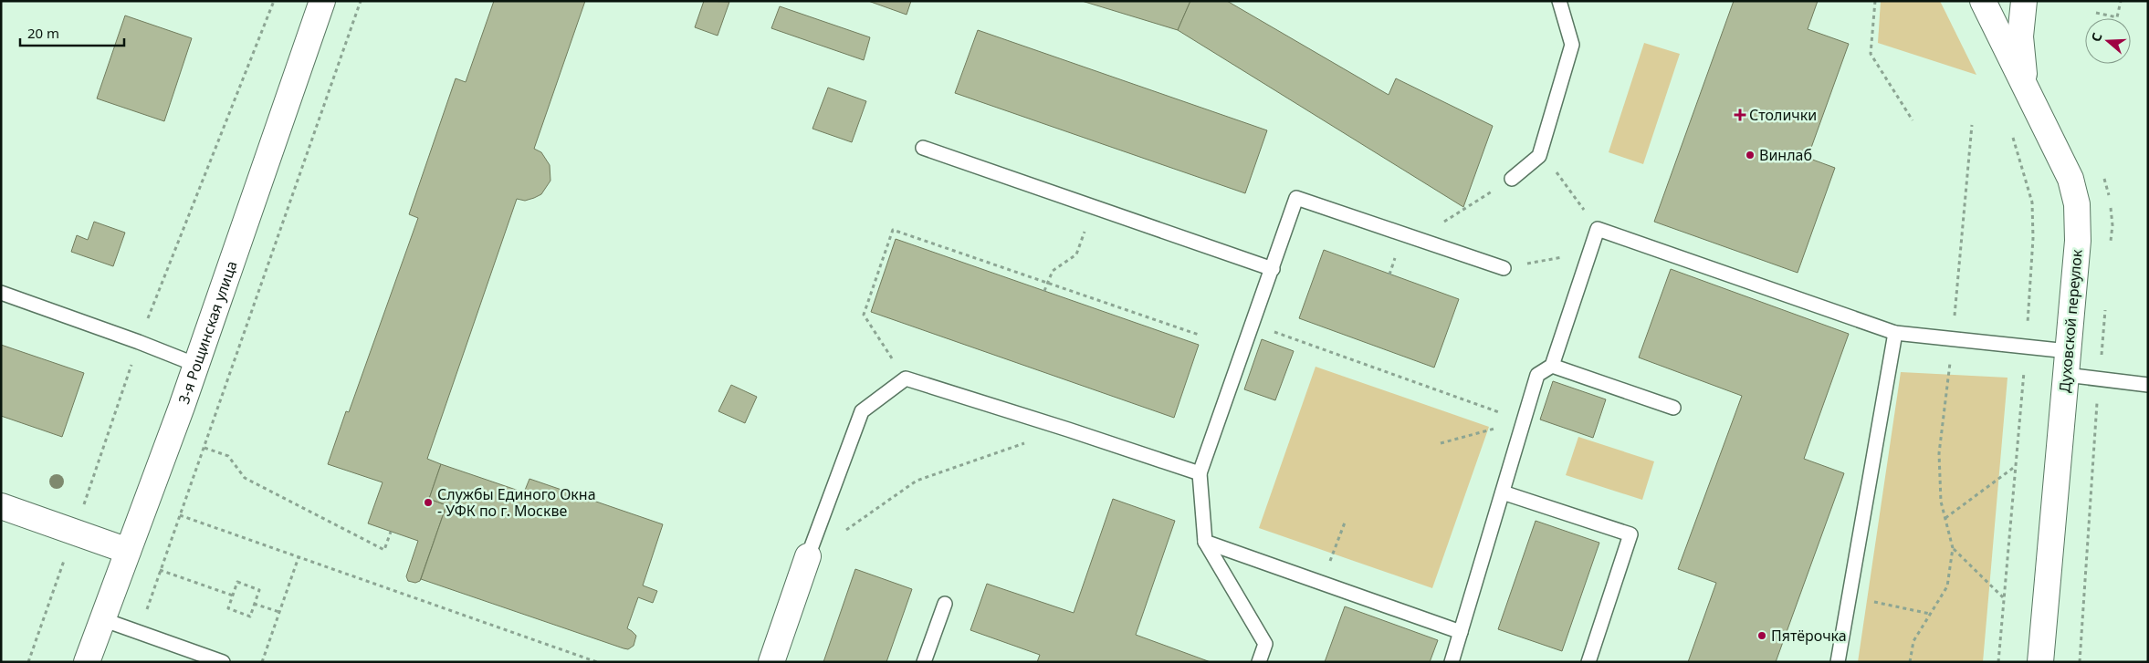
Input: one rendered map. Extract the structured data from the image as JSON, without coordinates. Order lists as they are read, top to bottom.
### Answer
{
  "streets": {
    "street": ["Духовской переулок", "3-я Рощинская улица"]
  },
  "places": {
    "health": ["Столички"],
    "other": ["Винлаб", "Службы Единого Окна - УФК по г. Москве", "Пятёрочка"]
  },
  "scale_bar": "20 m",
  "north": "left"
}
